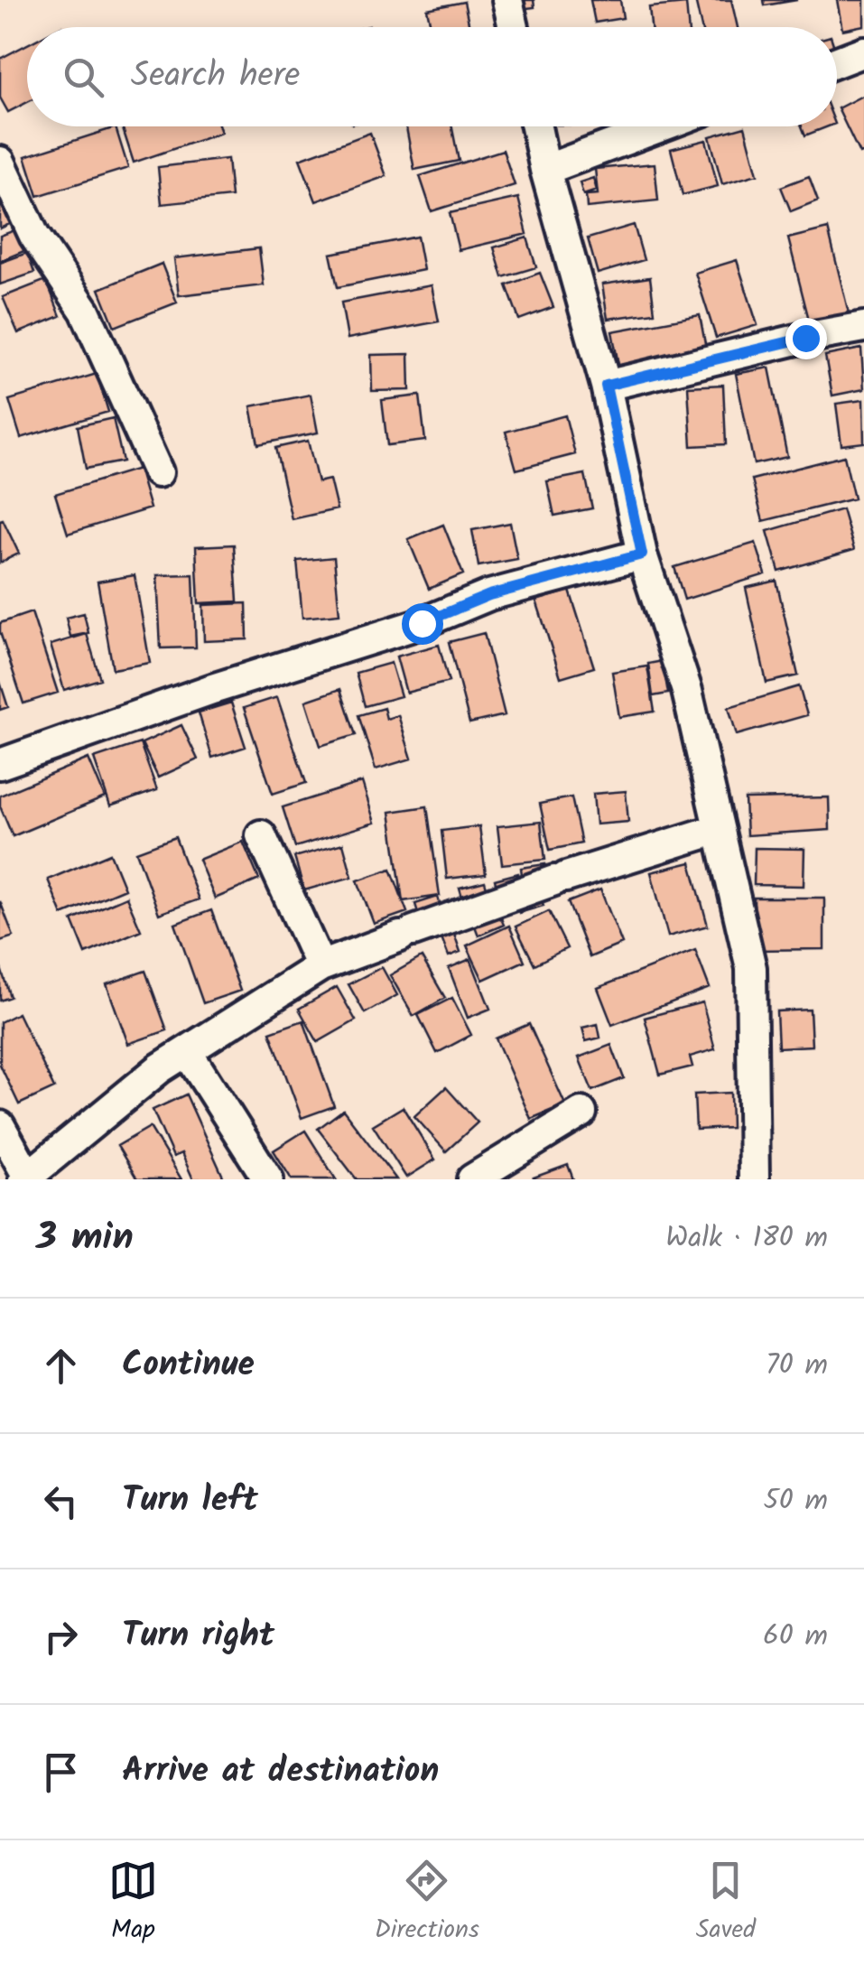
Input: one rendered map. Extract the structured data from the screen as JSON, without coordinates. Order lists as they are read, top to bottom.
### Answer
{
  "page": {
    "search": "Search here",
    "heading": ["3 min", "Walk · 180 m"],
    "list": [
      ["Continue", "70 m"],
      ["Turn left", "50 m"],
      ["Turn right", "60 m"],
      "Arrive at destination"
    ],
    "nav": ["Map", "Directions", "Saved"]
  }
}
